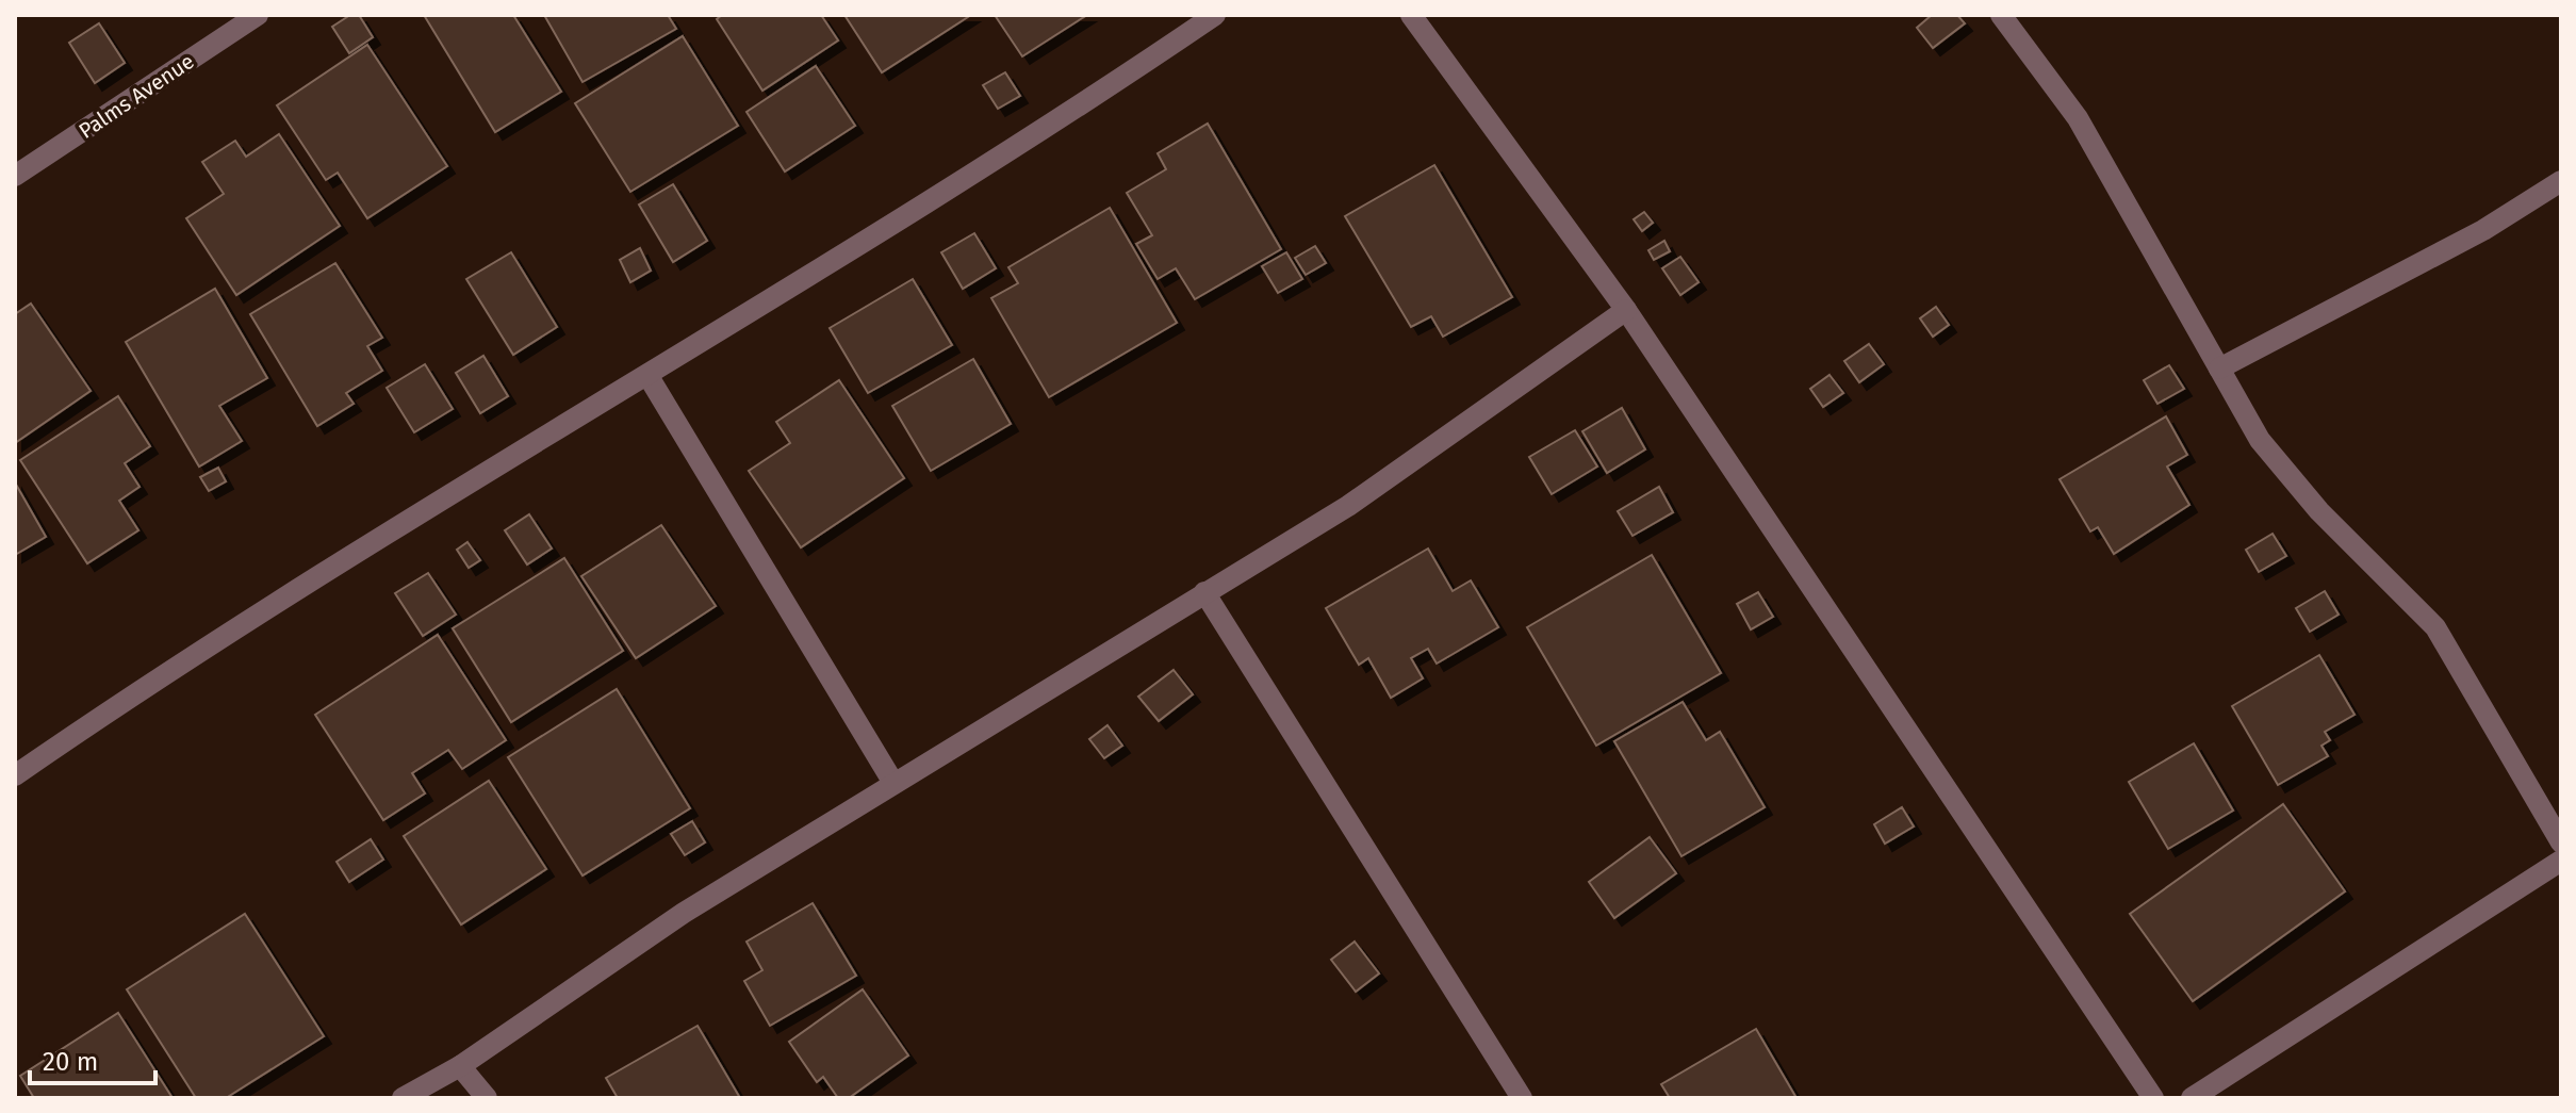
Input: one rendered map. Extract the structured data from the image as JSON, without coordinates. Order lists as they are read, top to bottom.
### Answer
{
  "streets": {
    "street": ["Palms Avenue"]
  },
  "scale_bar": "20 m"
}
